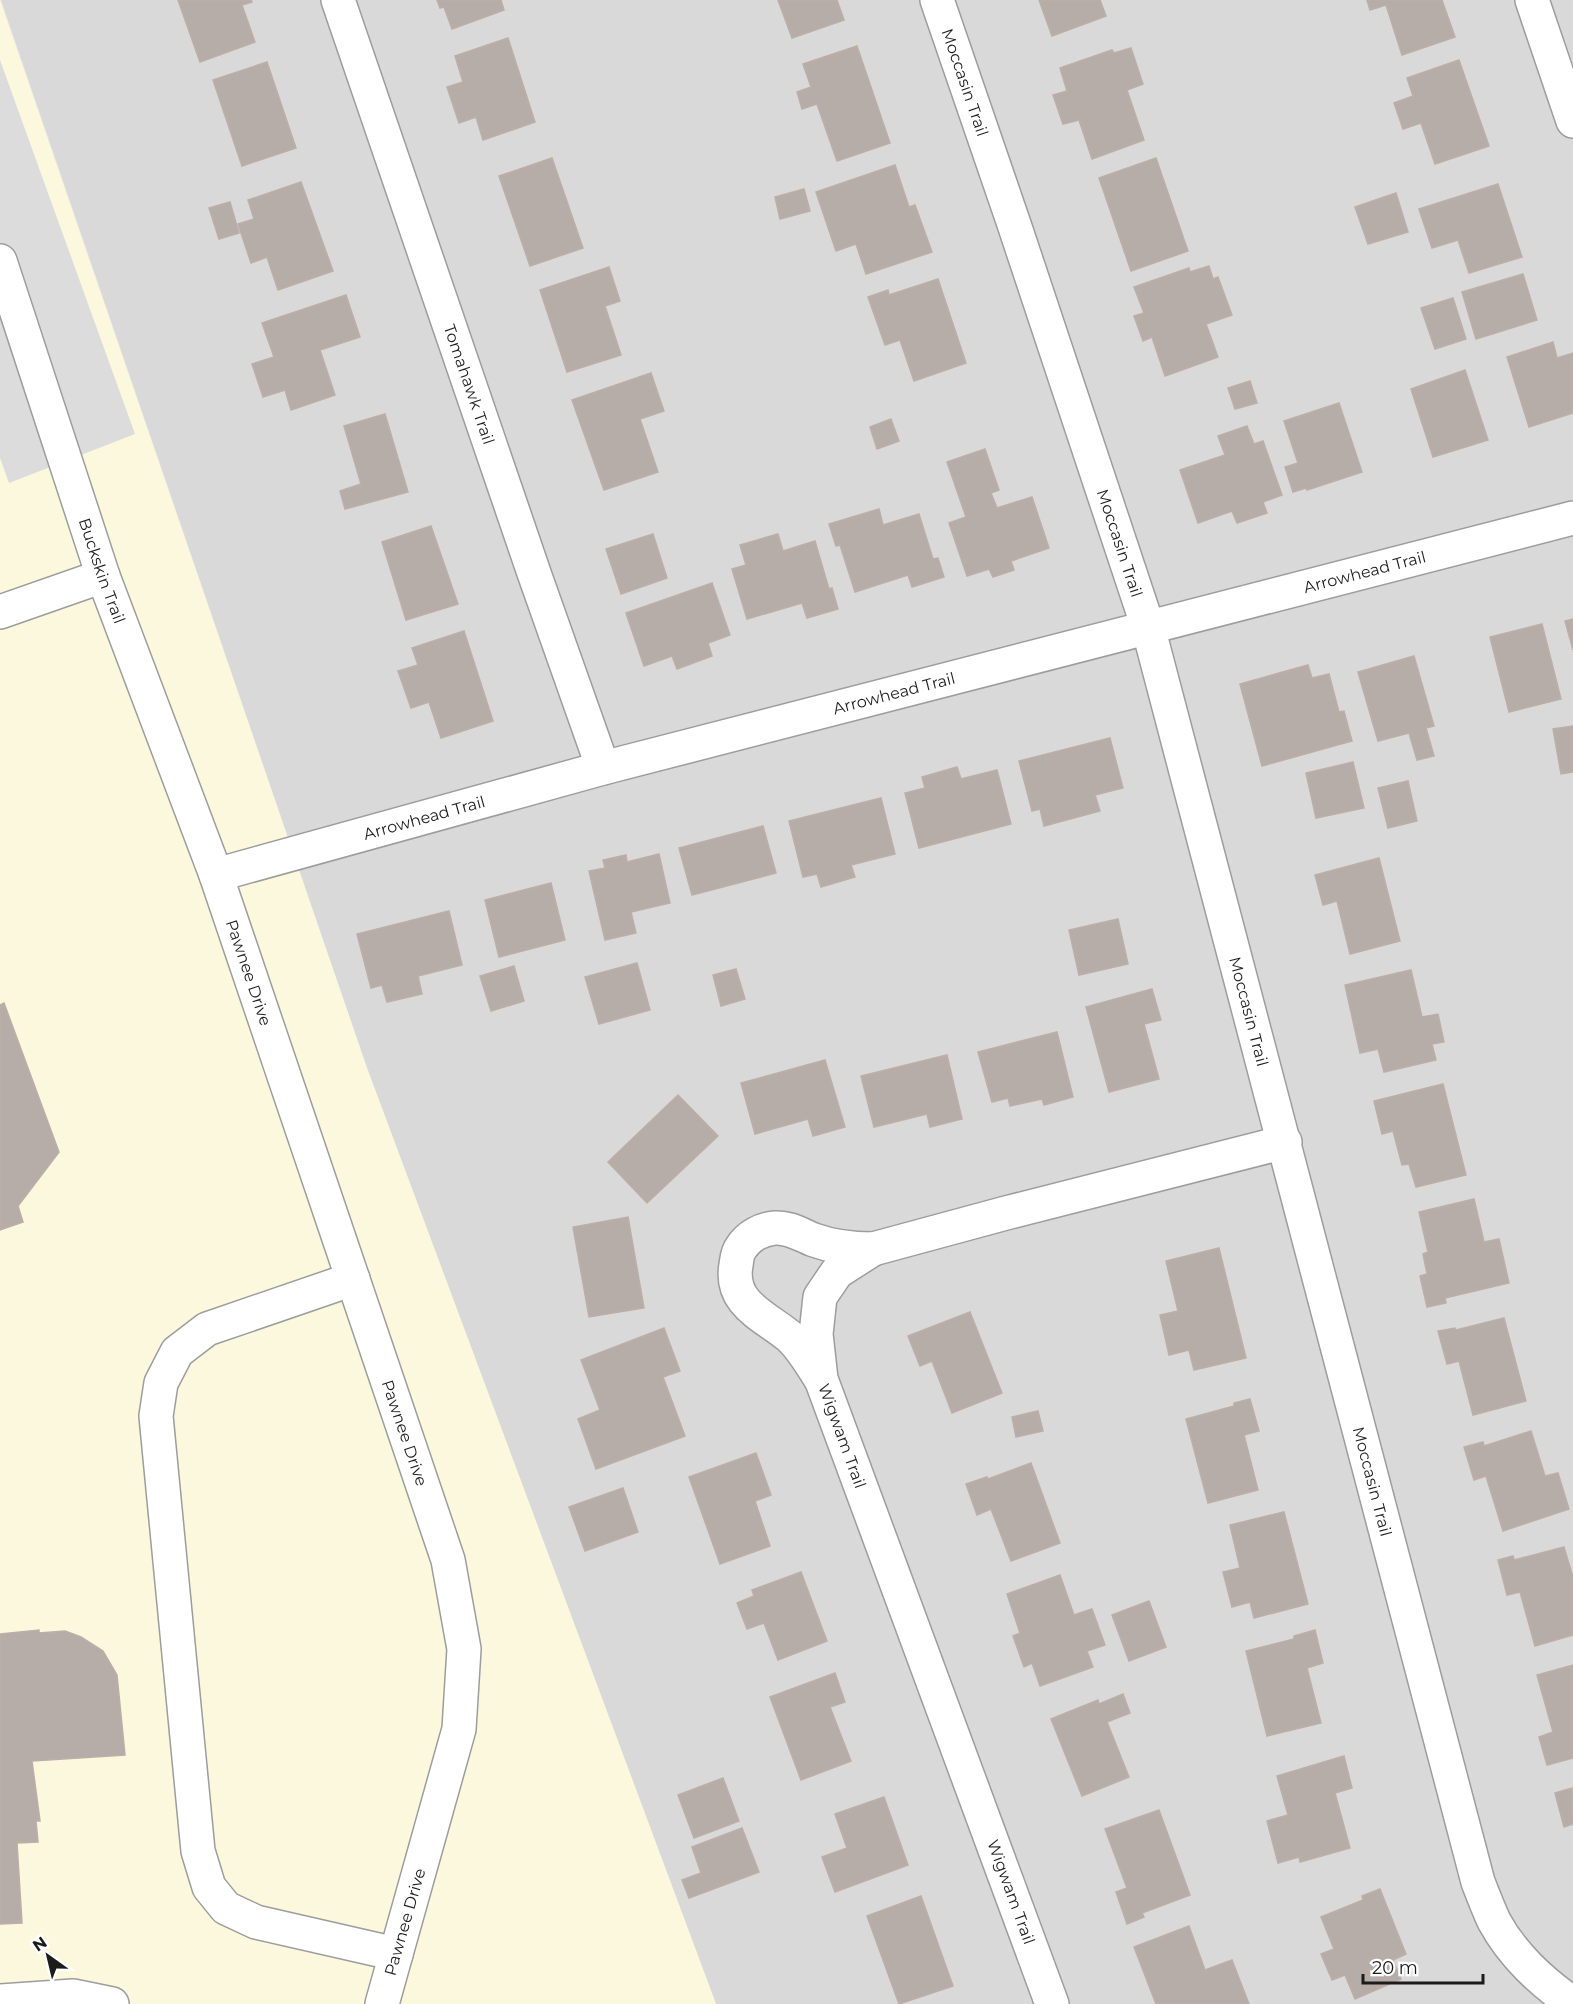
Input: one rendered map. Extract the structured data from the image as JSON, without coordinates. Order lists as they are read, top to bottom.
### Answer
{
  "streets": {
    "street": [
      "Moccasin Trail",
      "Tomahawk Trail",
      "Buckskin Trail",
      "Arrowhead Trail",
      "Pawnee Drive",
      "Wigwam Trail"
    ]
  },
  "crossings": [
    ["Moccasin Trail", "Arrowhead Trail"],
    ["Moccasin Trail", "Wigwam Trail"],
    ["Tomahawk Trail", "Arrowhead Trail"],
    ["Buckskin Trail", "Arrowhead Trail"],
    ["Buckskin Trail", "Pawnee Drive"],
    ["Arrowhead Trail", "Pawnee Drive"]
  ],
  "scale_bar": "20 m",
  "north": "top left"
}
